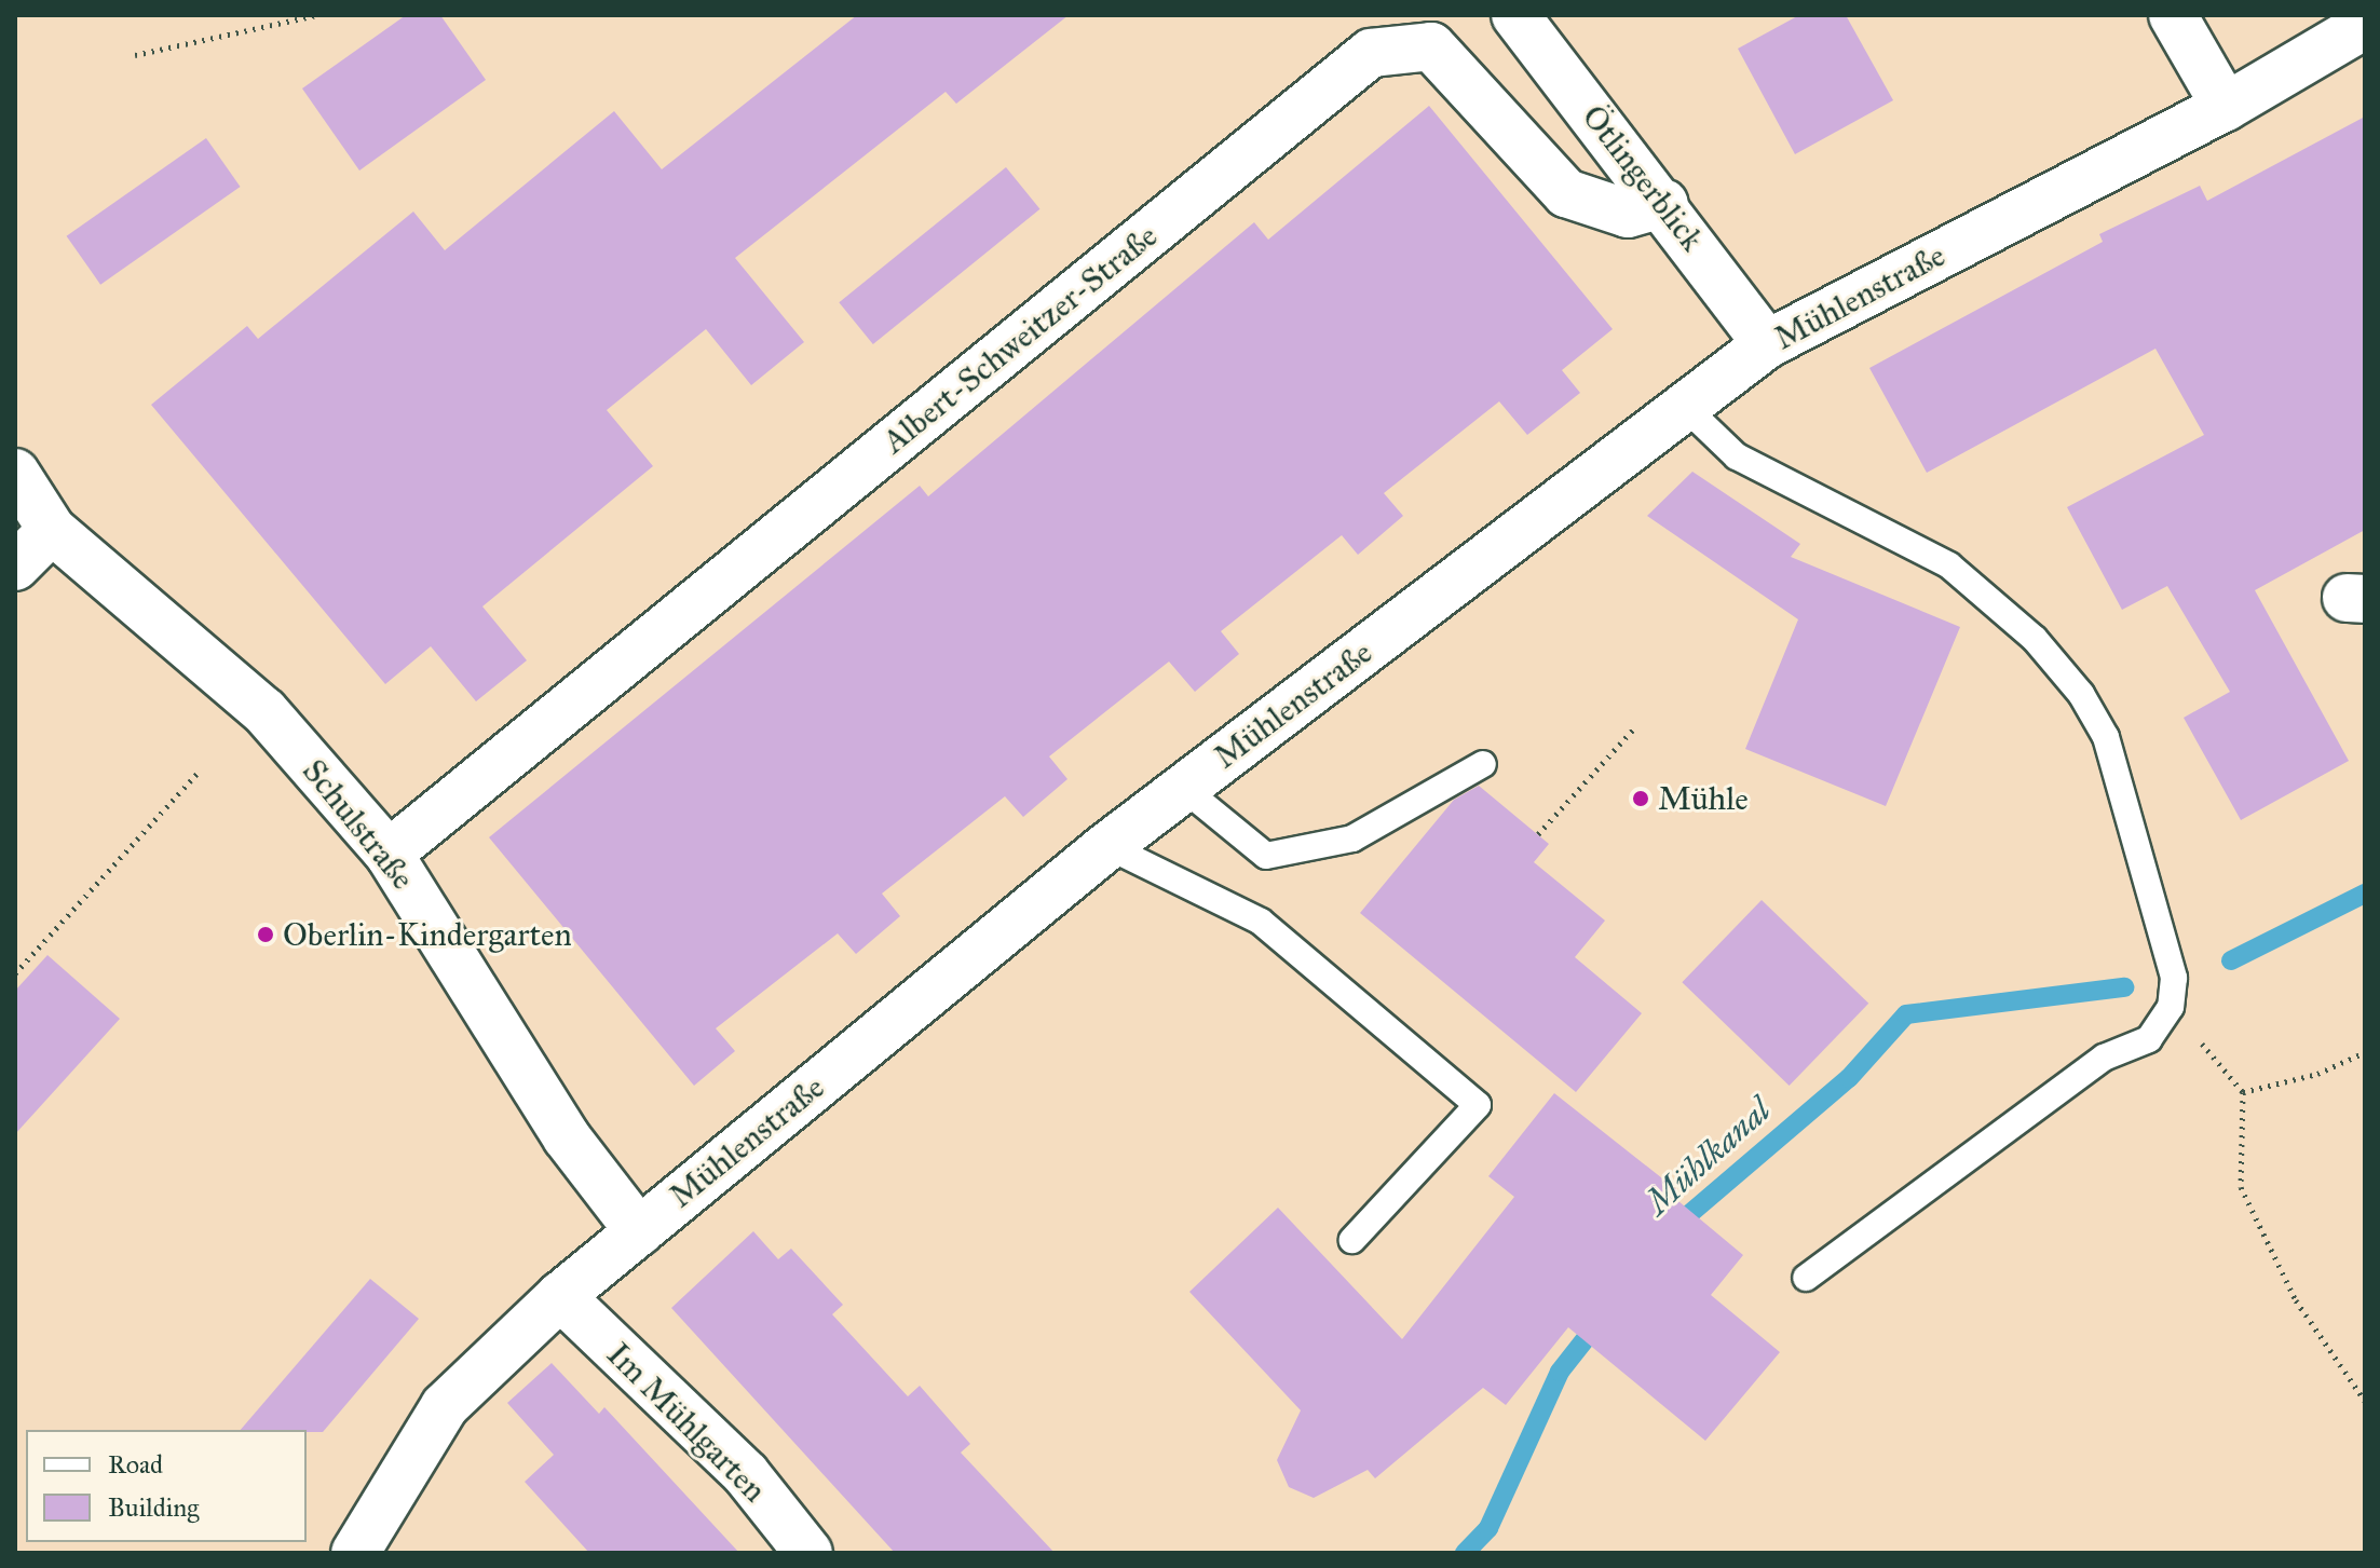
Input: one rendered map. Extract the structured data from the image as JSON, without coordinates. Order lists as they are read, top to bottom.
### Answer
{
  "streets": {
    "street": [
      "Ötlingerblick",
      "Mühlenstraße",
      "Albert-Schweitzer-Straße",
      "Schulstraße",
      "Im Mühlgarten"
    ]
  },
  "crossings": [
    ["Ötlingerblick", "Mühlenstraße"],
    ["Ötlingerblick", "Albert-Schweitzer-Straße"],
    ["Mühlenstraße", "Schulstraße"],
    ["Mühlenstraße", "Im Mühlgarten"],
    ["Albert-Schweitzer-Straße", "Schulstraße"]
  ],
  "water": ["Mühlkanal"],
  "places": ["Mühle", "Oberlin-Kindergarten"],
  "legend": ["Road", "Building"]
}
